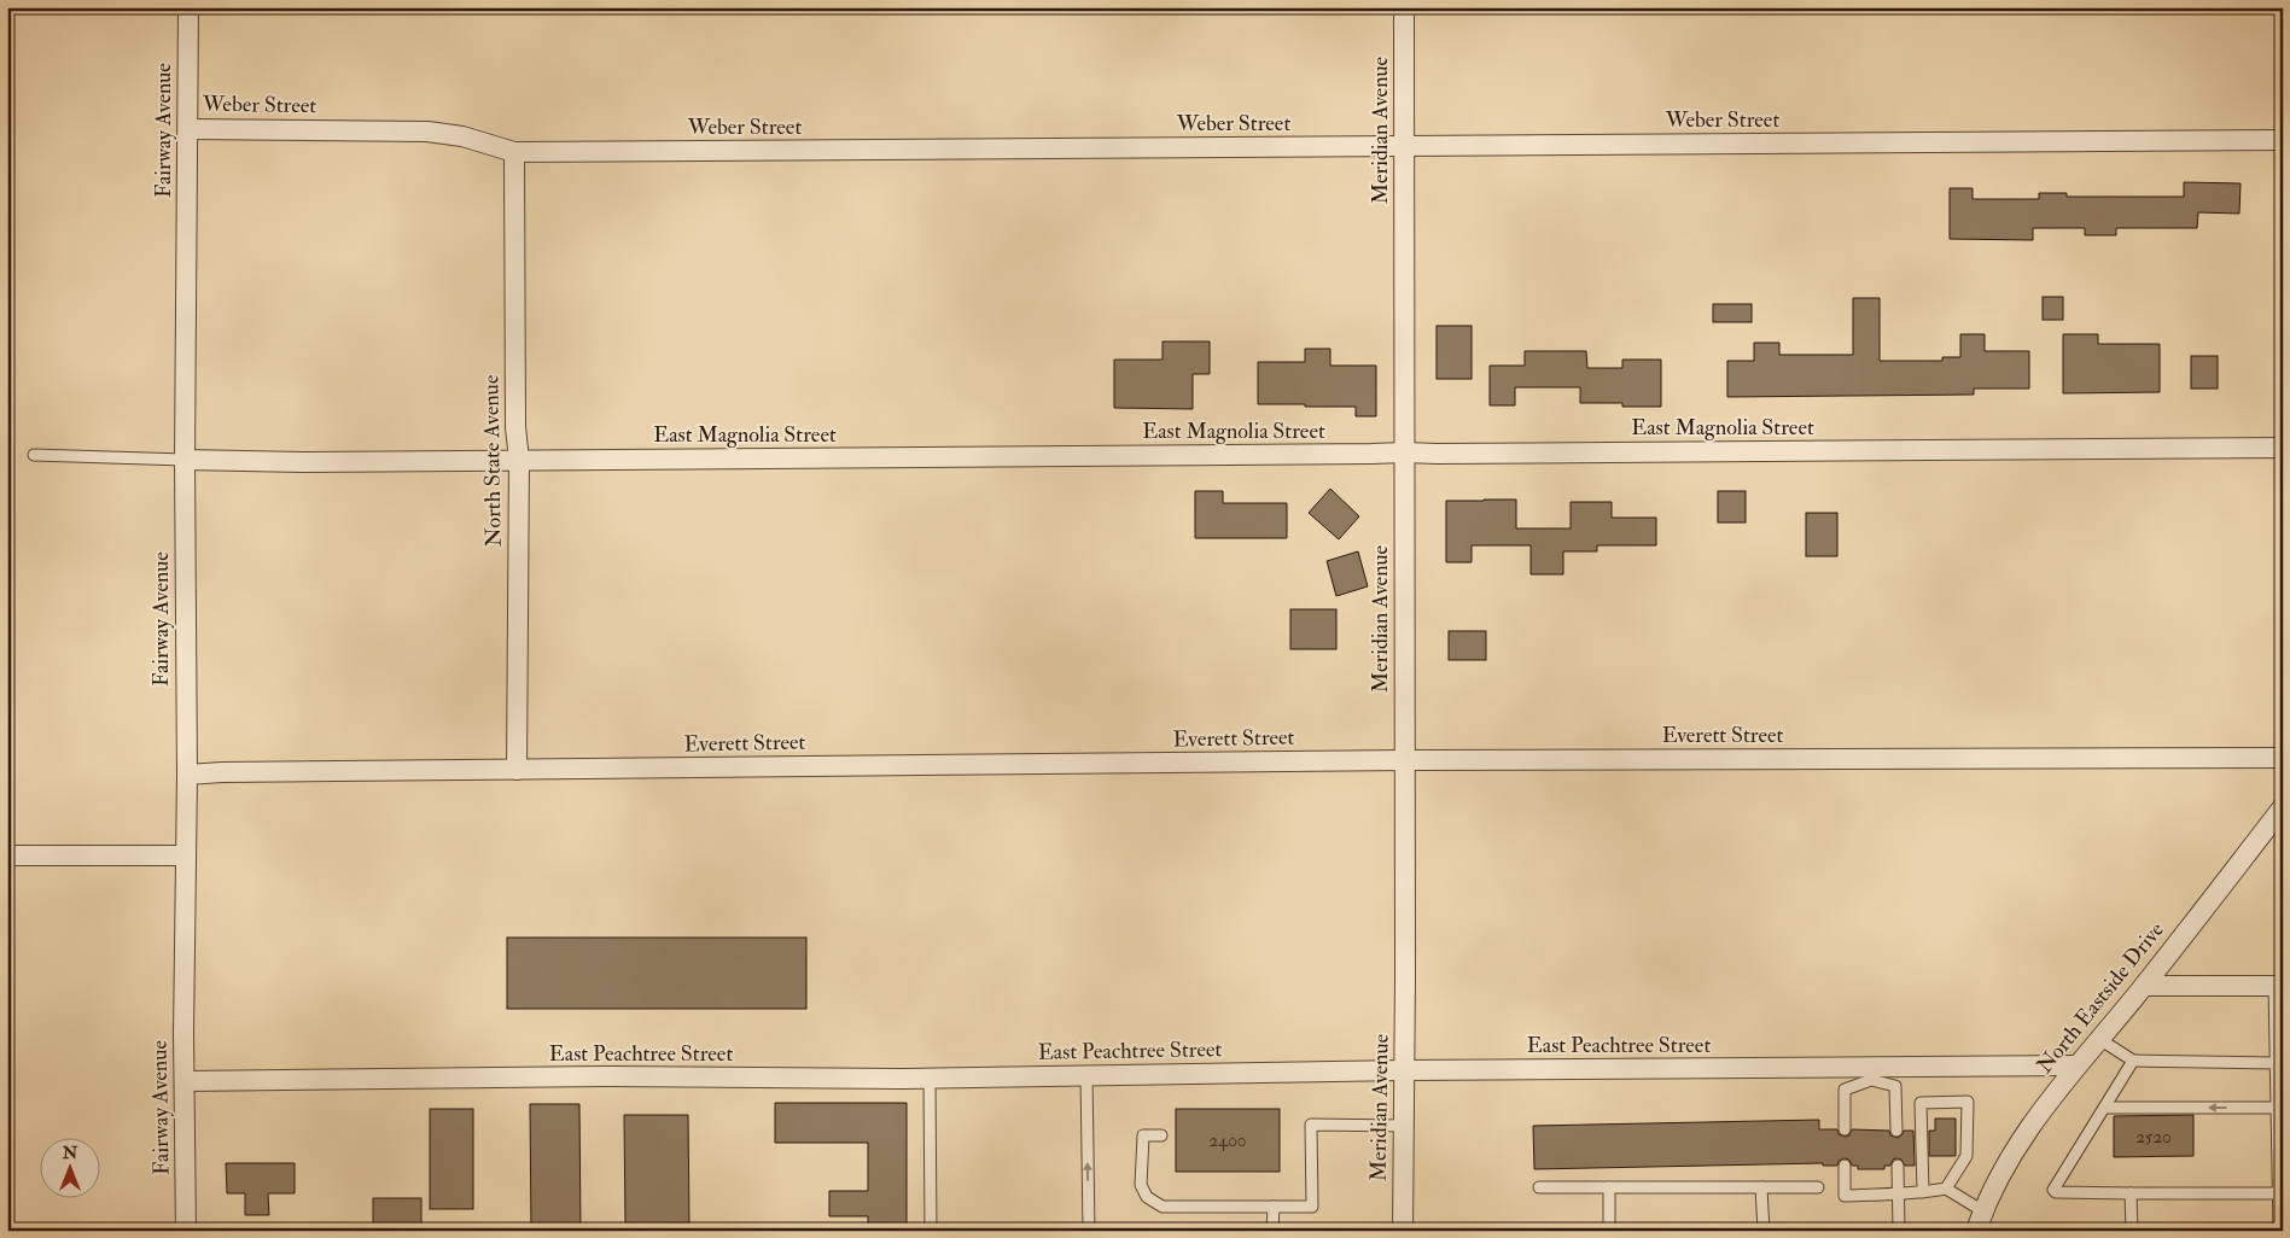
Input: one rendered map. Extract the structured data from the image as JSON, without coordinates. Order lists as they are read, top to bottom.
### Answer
{
  "streets": {
    "street": [
      "Weber Street",
      "Fairway Avenue",
      "Meridian Avenue",
      "East Magnolia Street",
      "North State Avenue",
      "Everett Street",
      "North Eastside Drive",
      "East Peachtree Street"
    ]
  },
  "crossings": [
    ["Weber Street", "Fairway Avenue"],
    ["Weber Street", "Meridian Avenue"],
    ["Weber Street", "North State Avenue"],
    ["Fairway Avenue", "East Magnolia Street"],
    ["Fairway Avenue", "Everett Street"],
    ["Fairway Avenue", "East Peachtree Street"],
    ["Meridian Avenue", "East Magnolia Street"],
    ["Meridian Avenue", "Everett Street"],
    ["Meridian Avenue", "East Peachtree Street"],
    ["East Magnolia Street", "North State Avenue"],
    ["North State Avenue", "Everett Street"],
    ["North Eastside Drive", "East Peachtree Street"]
  ],
  "house_numbers": ["2520", "2400"],
  "north": "top"
}
